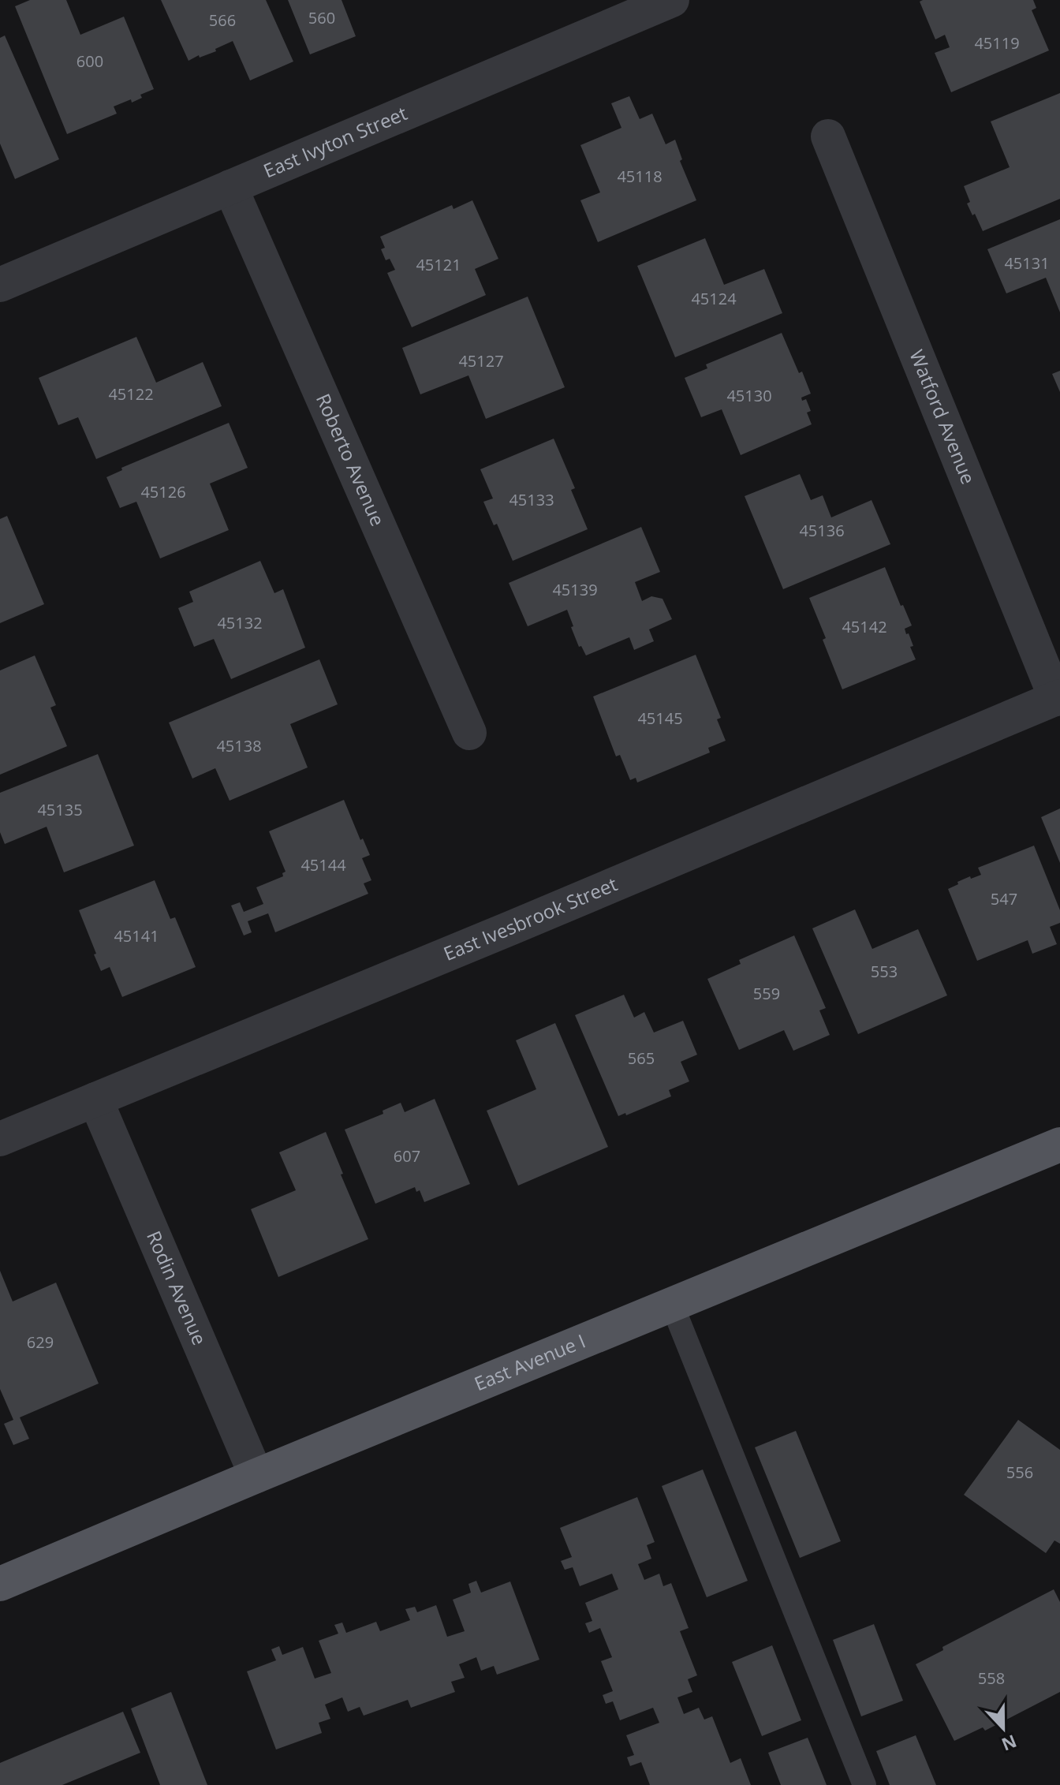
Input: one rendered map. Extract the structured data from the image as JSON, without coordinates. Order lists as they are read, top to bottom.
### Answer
{
  "streets": {
    "main road": ["East Avenue I"],
    "street": [
      "East Ivyton Street",
      "Watford Avenue",
      "Roberto Avenue",
      "East Ivesbrook Street",
      "Rodin Avenue"
    ]
  },
  "crossings": [
    ["East Ivyton Street", "Roberto Avenue"],
    ["Watford Avenue", "East Ivesbrook Street"],
    ["East Ivesbrook Street", "Rodin Avenue"],
    ["Rodin Avenue", "East Avenue I"]
  ],
  "house_numbers": [
    "560",
    "566",
    "45119",
    "600",
    "45118",
    "45131",
    "45121",
    "45124",
    "45127",
    "45122",
    "45130",
    "45126",
    "45133",
    "45136",
    "45139",
    "45132",
    "45142",
    "45145",
    "45138",
    "45135",
    "45144",
    "547",
    "45141",
    "553",
    "559",
    "565",
    "607",
    "629",
    "556",
    "558"
  ],
  "north": "bottom"
}
